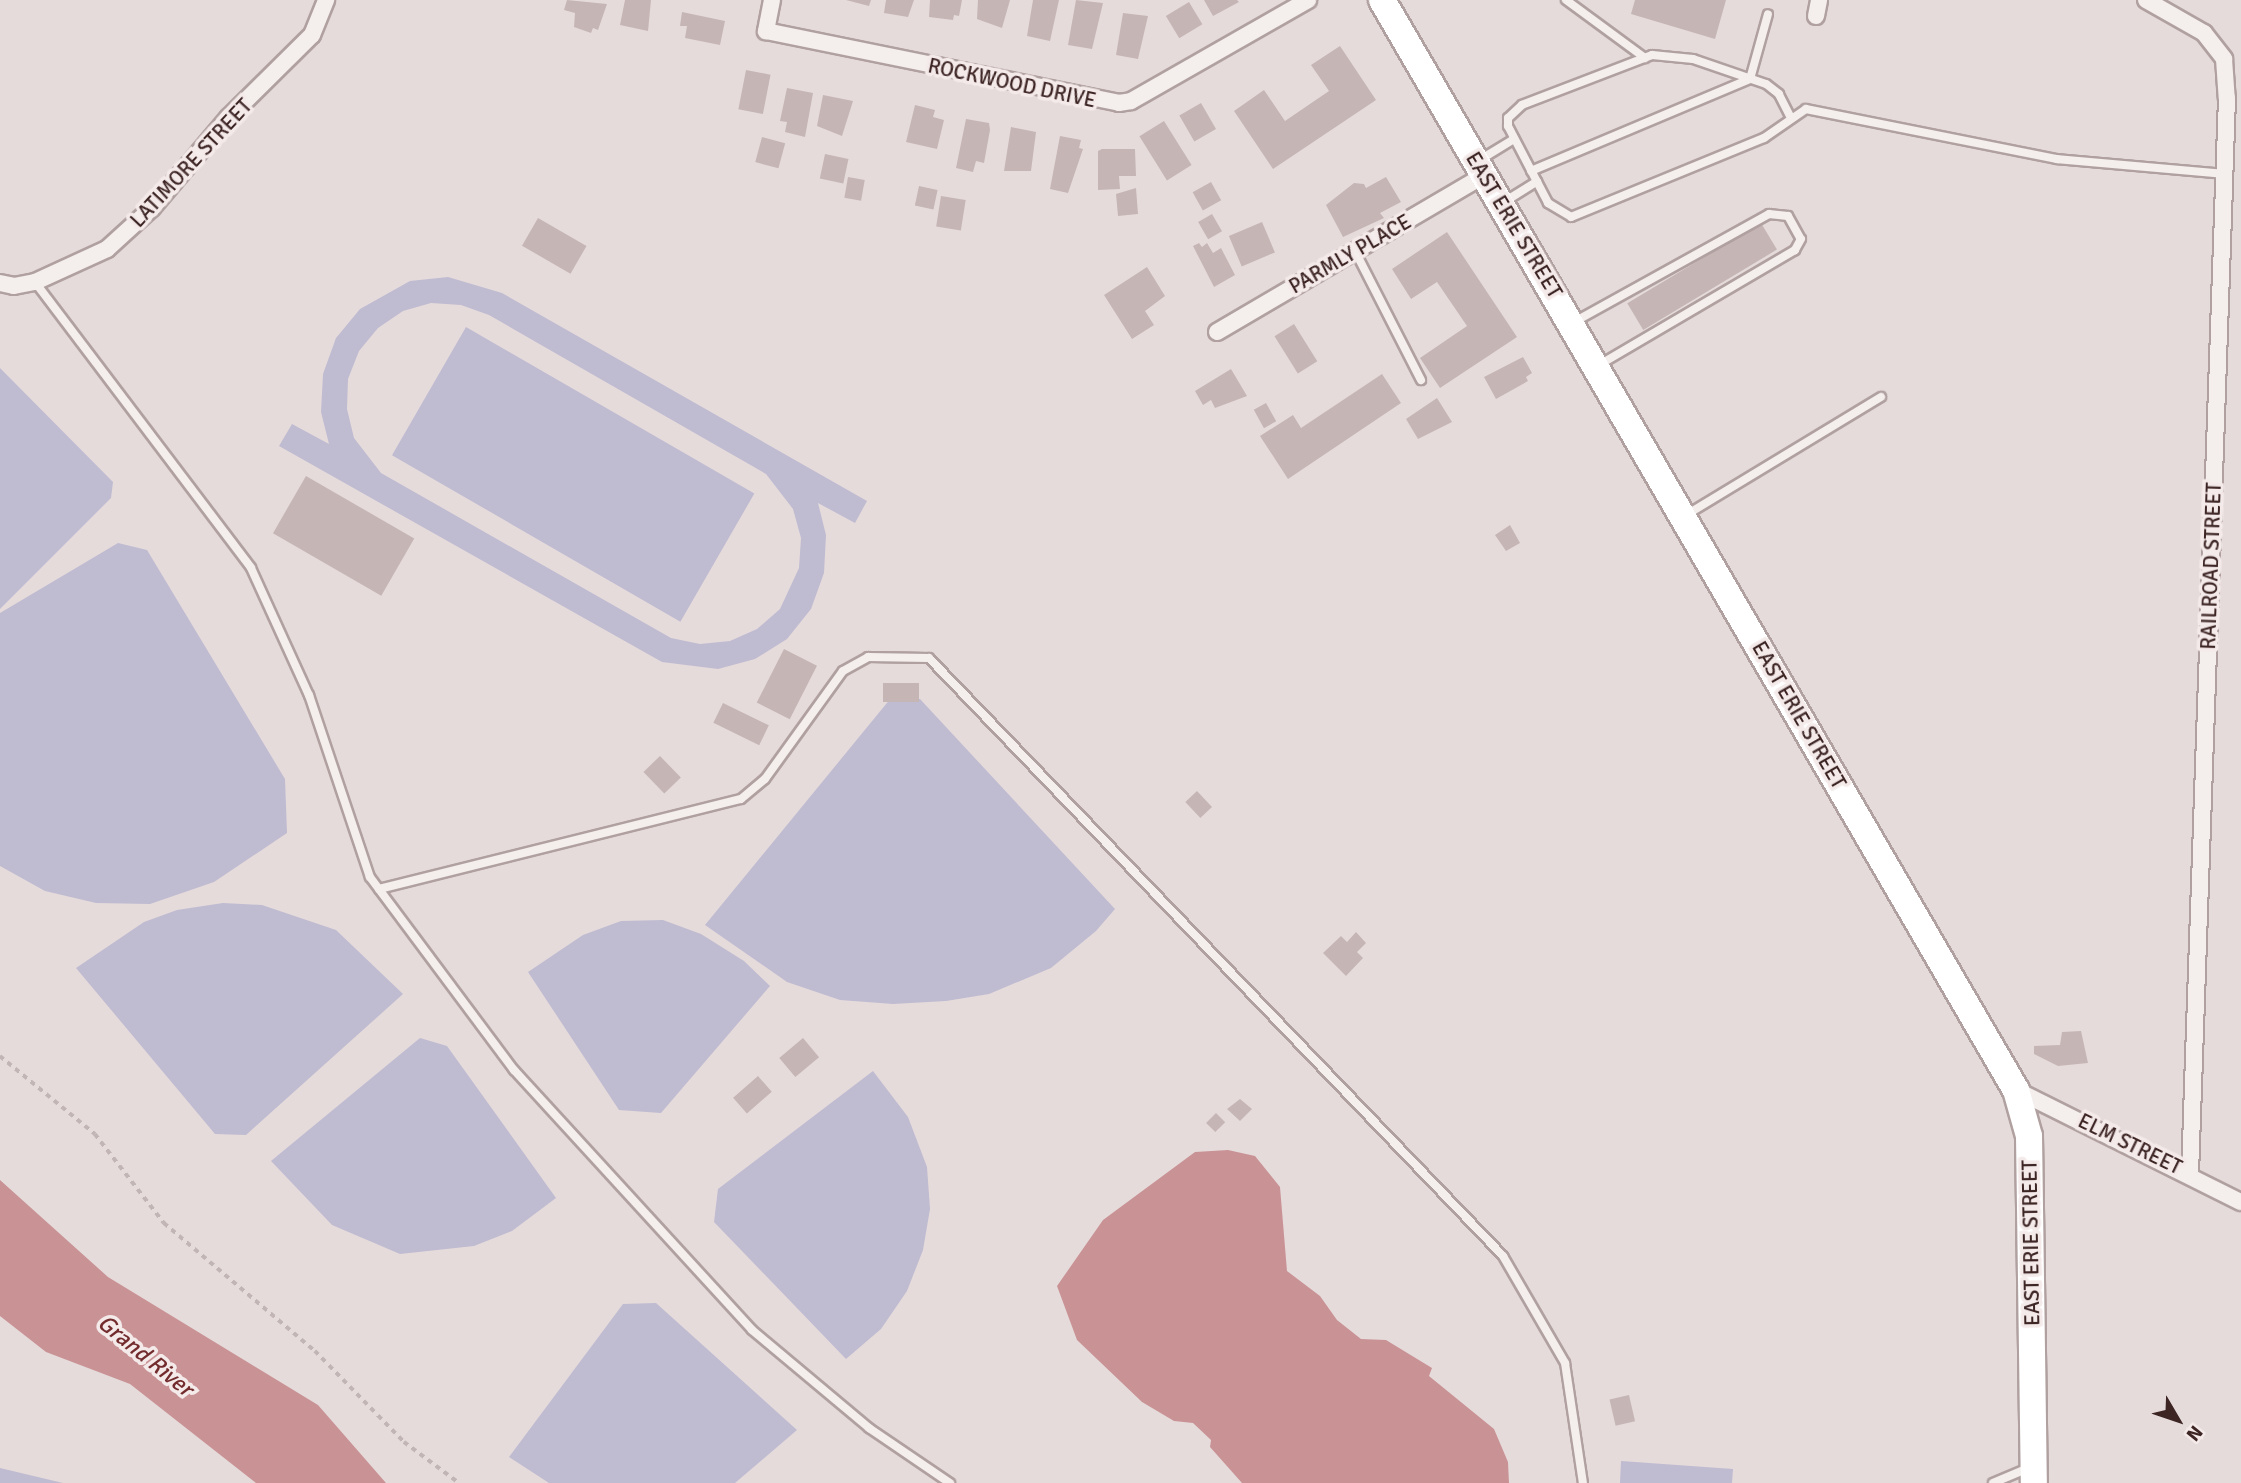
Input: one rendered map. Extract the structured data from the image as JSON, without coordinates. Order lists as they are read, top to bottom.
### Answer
{
  "streets": {
    "main road": ["EAST ERIE STREET"],
    "street": [
      "ROCKWOOD DRIVE",
      "LATIMORE STREET",
      "PARMLY PLACE",
      "RAILROAD STREET",
      "ELM STREET"
    ]
  },
  "crossings": [
    ["EAST ERIE STREET", "PARMLY PLACE"],
    ["EAST ERIE STREET", "ELM STREET"],
    ["RAILROAD STREET", "ELM STREET"]
  ],
  "water": ["Grand River"],
  "north": "bottom right"
}
